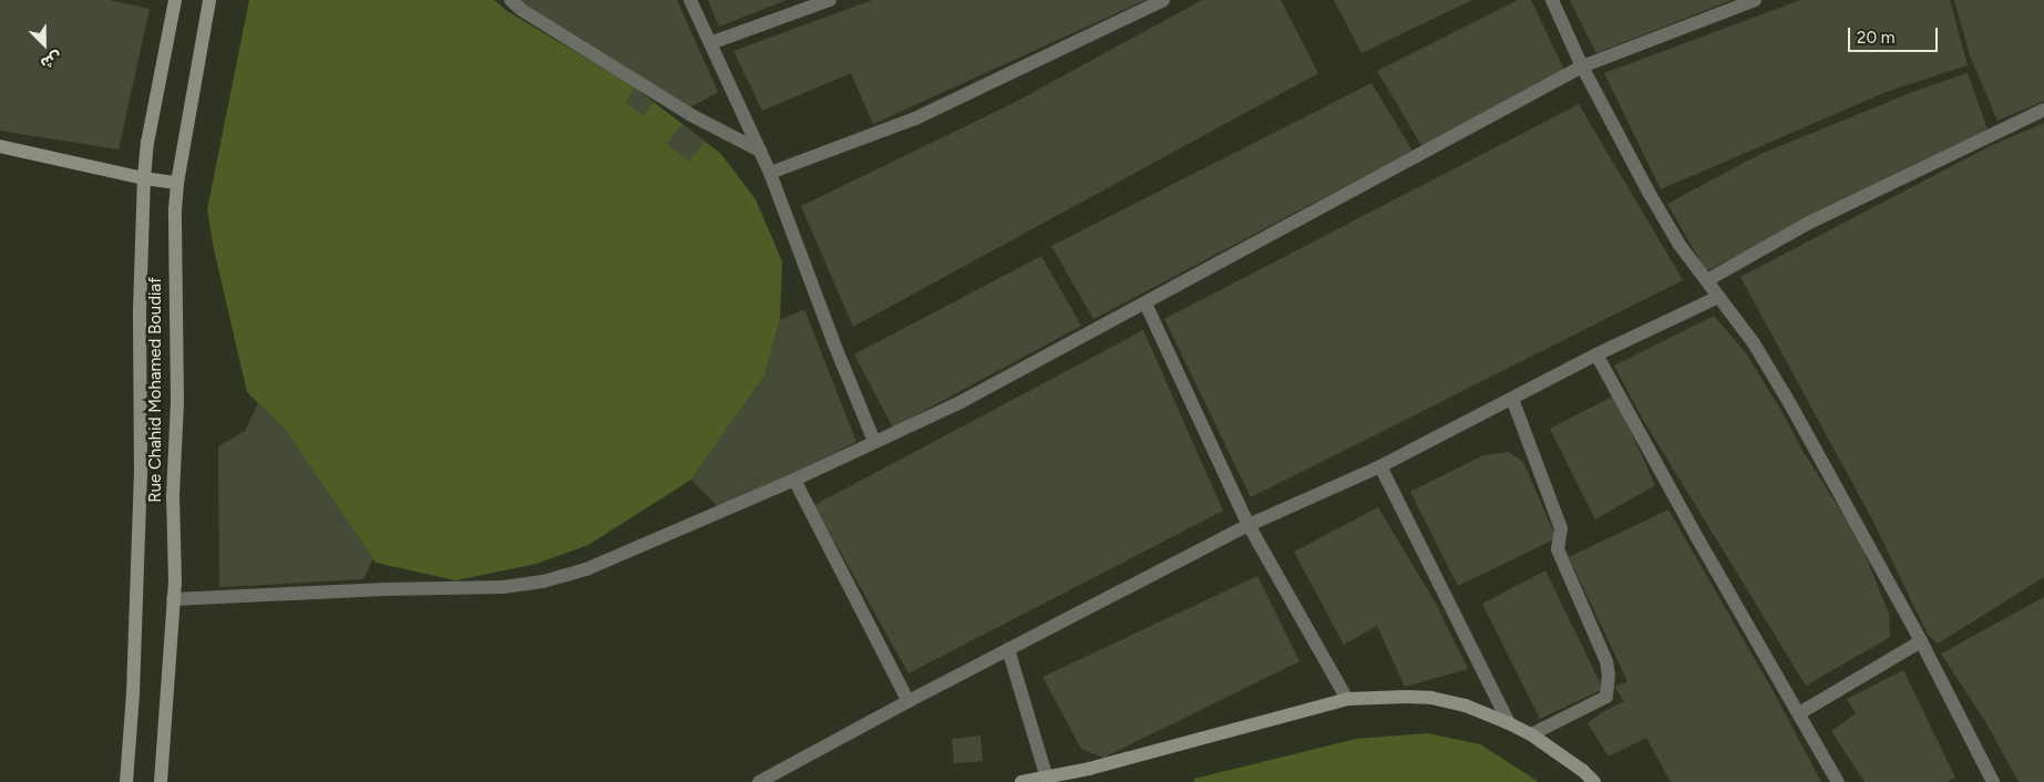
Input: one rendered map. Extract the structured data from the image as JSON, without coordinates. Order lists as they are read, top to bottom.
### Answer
{
  "streets": {
    "main road": ["Rue Chahid Mohamed Boudiaf"]
  },
  "scale_bar": "20 m",
  "north": "bottom right"
}
